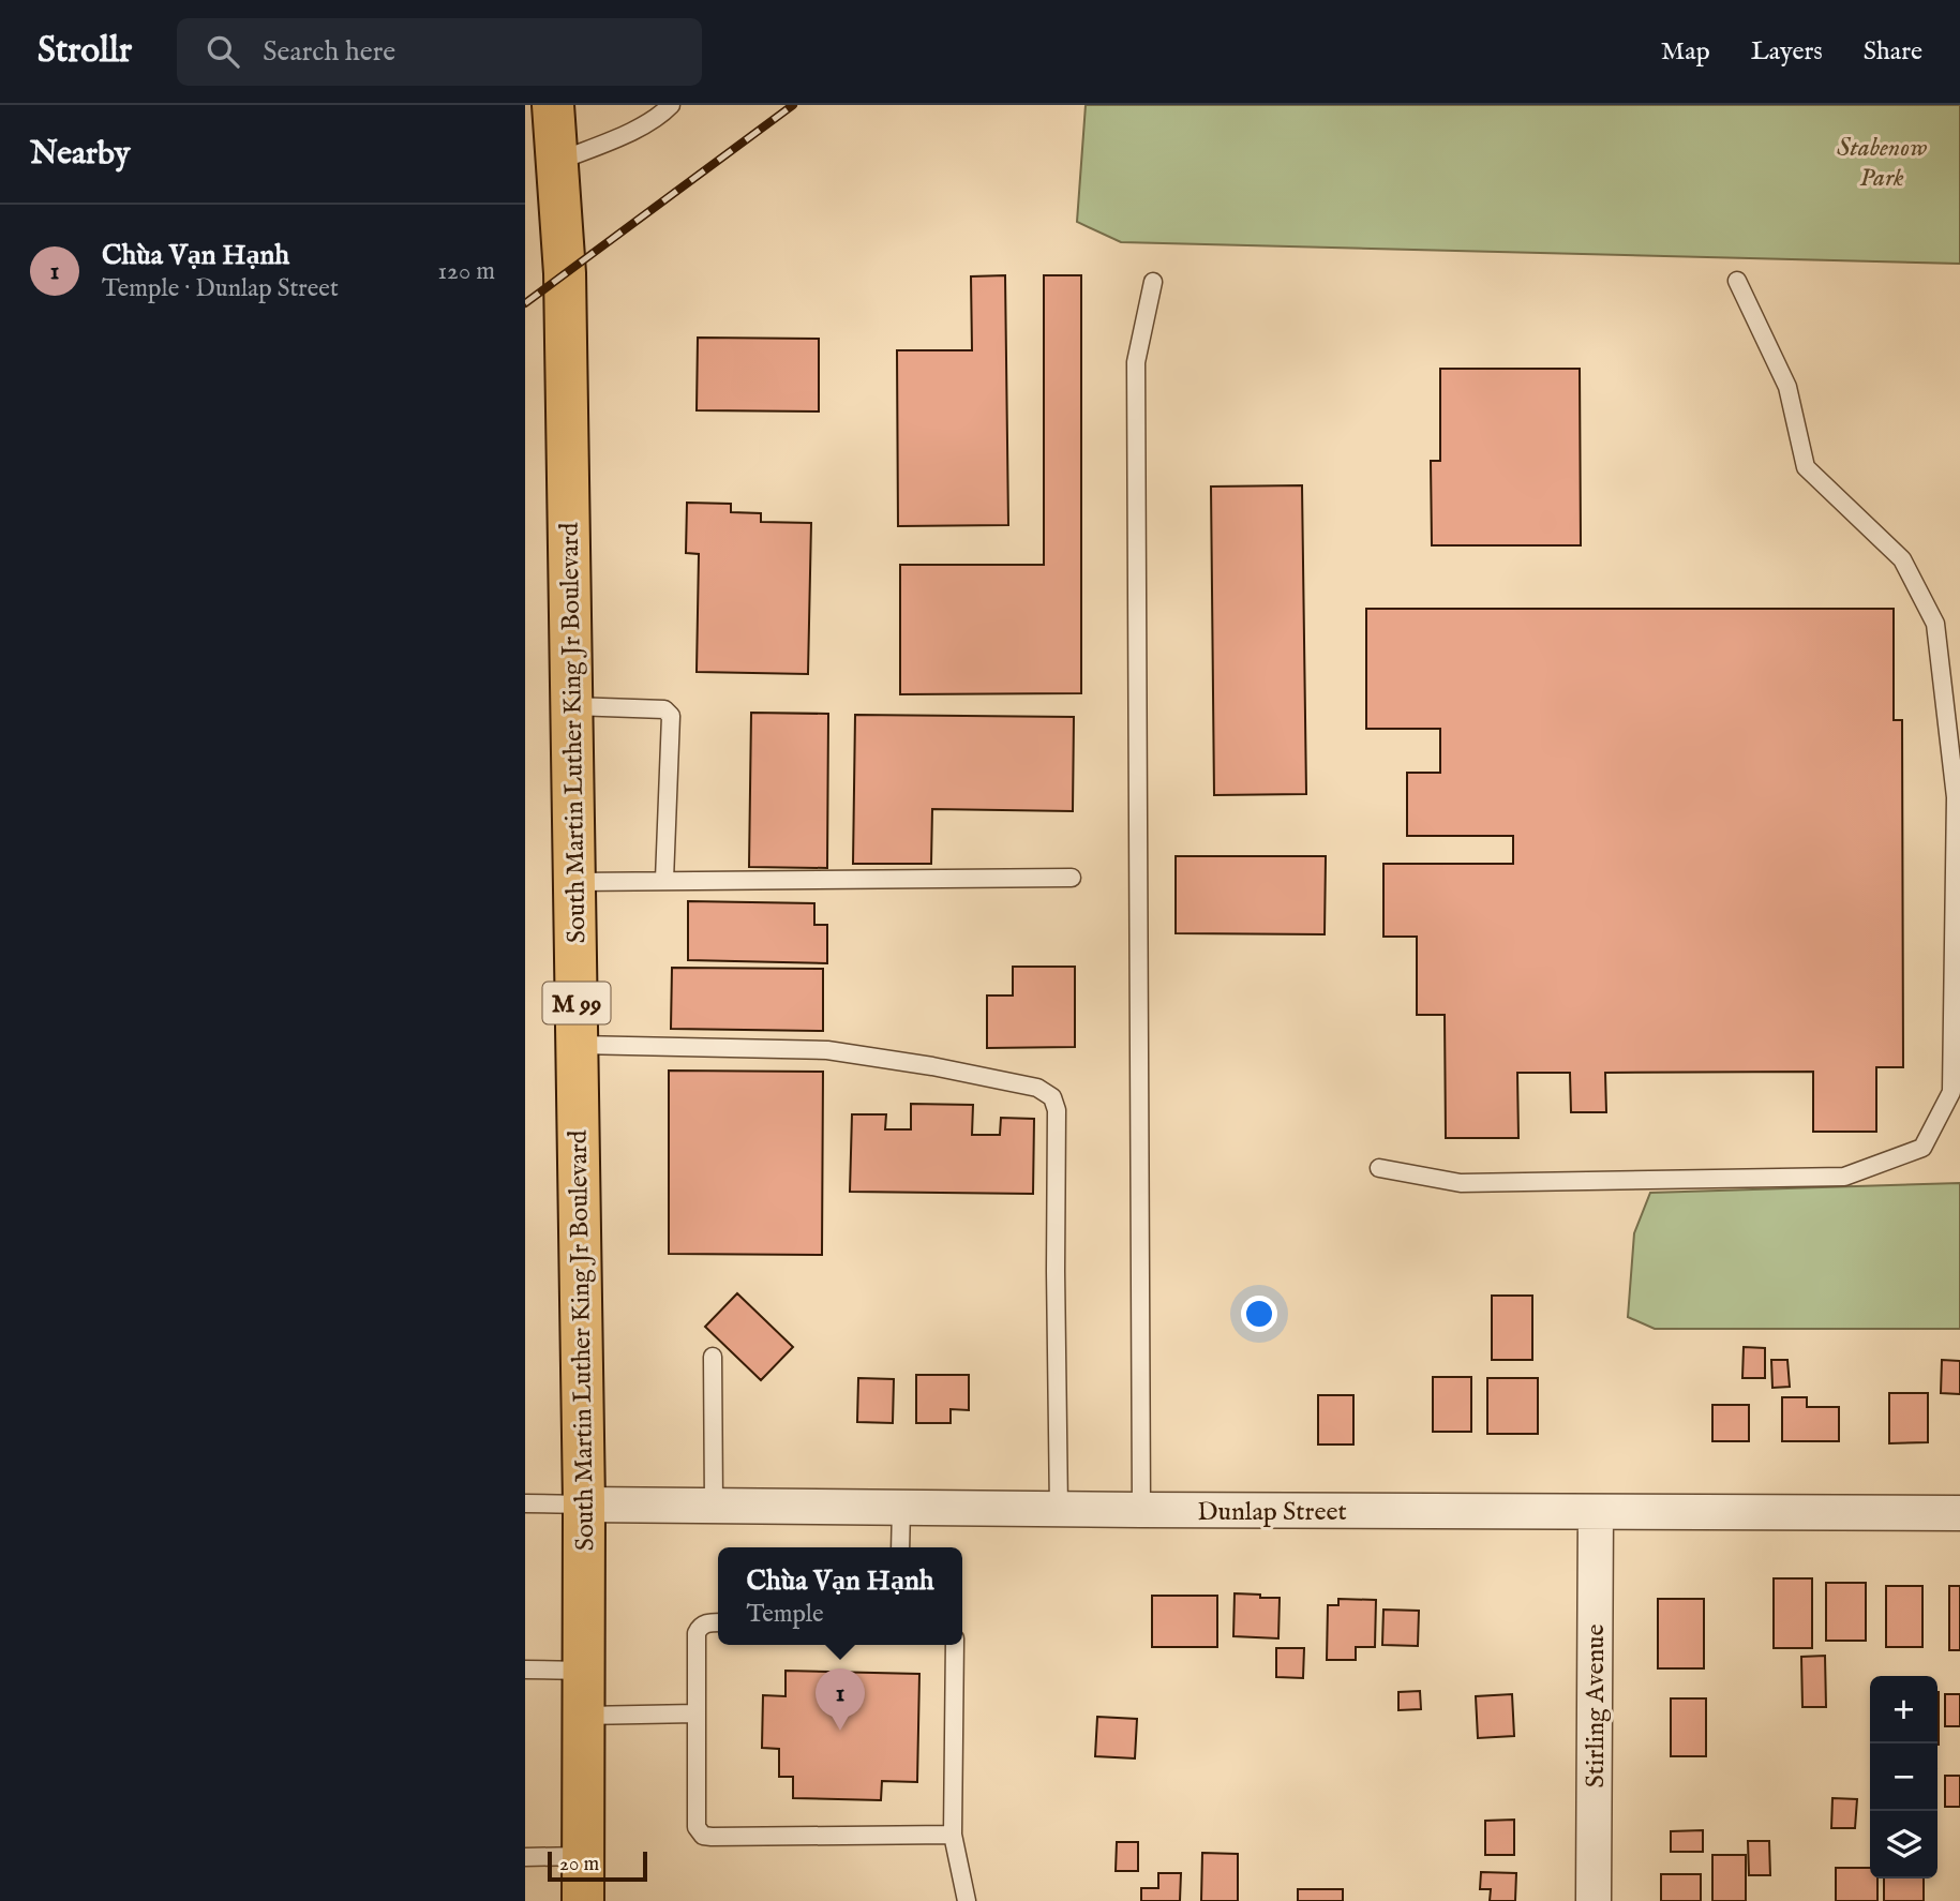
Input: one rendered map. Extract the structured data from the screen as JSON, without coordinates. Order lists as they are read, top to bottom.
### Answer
{
  "streets": {
    "main road": ["South Martin Luther King Jr Boulevard", "M 99"],
    "street": ["Dunlap Street", "Stirling Avenue"]
  },
  "crossings": [
    ["South Martin Luther King Jr Boulevard", "Dunlap Street"],
    ["Dunlap Street", "Stirling Avenue"]
  ],
  "parks": ["Stabenow Park"],
  "scale_bar": "20 m",
  "page": {
    "header": "Strollr",
    "search": "Search here",
    "nav": ["Map", "Layers", "Share"],
    "heading": "Nearby",
    "list": [
      {
        "mark": "1",
        "name": "Chùa Vạn Hạnh",
        "note": "Temple · Dunlap Street",
        "value": "120 m"
      }
    ],
    "popup": ["Chùa Vạn Hạnh", "Temple"],
    "pins": "1",
    "map_buttons": ["+", "−"],
    "scale": "20 m"
  }
}
